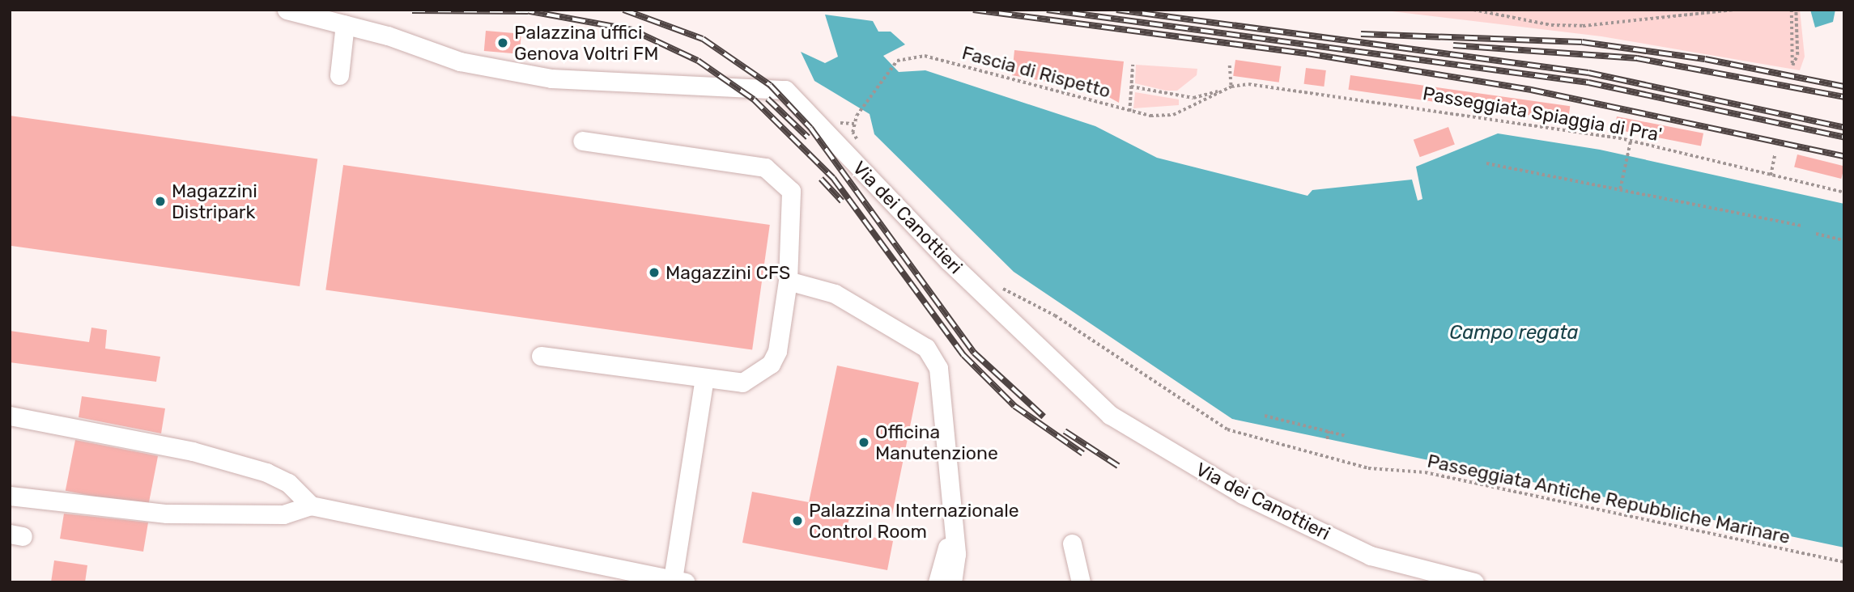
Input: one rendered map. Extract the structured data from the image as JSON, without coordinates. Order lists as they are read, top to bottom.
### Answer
{
  "streets": {
    "lane": ["Via dei Canottieri"],
    "path": ["Fascia di Rispetto", "Passeggiata Spiaggia di Pra'", "Passeggiata Antiche Repubbliche Marinare"]
  },
  "crossings": [
    ["Fascia di Rispetto", "Passeggiata Spiaggia di Pra'"]
  ],
  "water": ["Campo regata"],
  "places": [
    "Palazzina uffici Genova Voltri FM",
    "Magazzini Distripark",
    "Magazzini CFS",
    "Officina Manutenzione",
    "Palazzina Internazionale Control Room"
  ]
}
